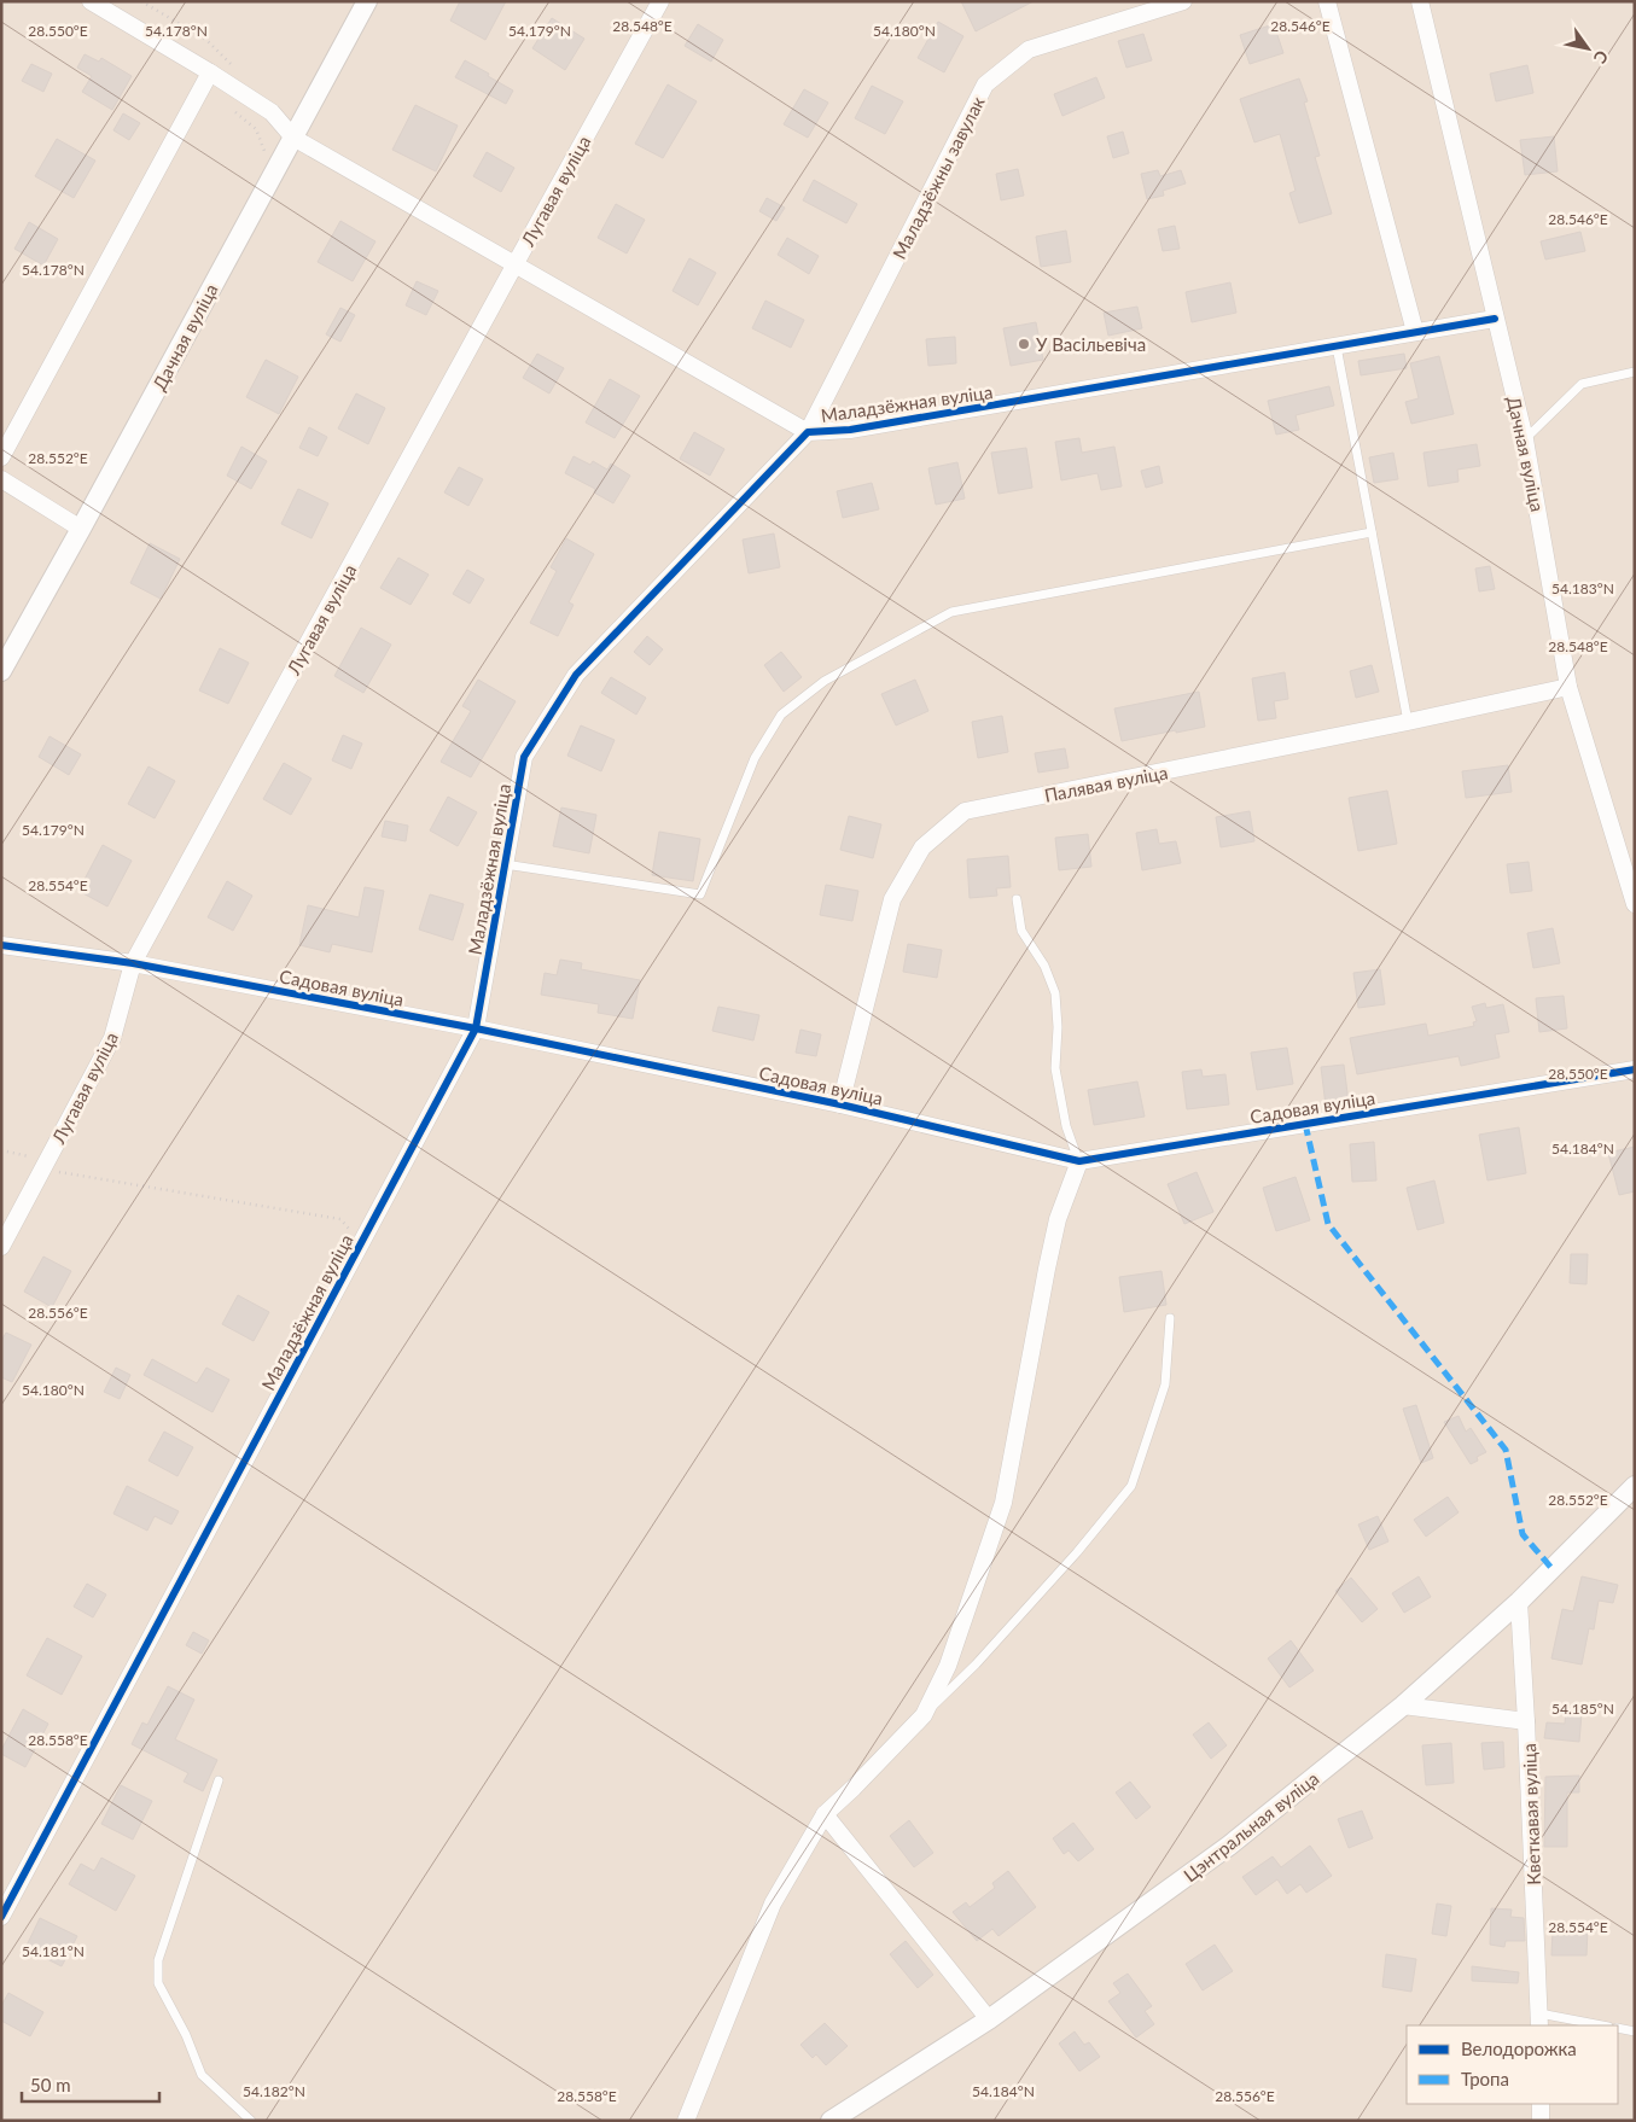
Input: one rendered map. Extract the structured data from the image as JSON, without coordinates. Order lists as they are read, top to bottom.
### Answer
{
  "streets": {
    "street": [
      "Маладзёжны завулак",
      "Лугавая вуліца",
      "Дачная вуліца",
      "Маладзёжная вуліца",
      "Палявая вуліца",
      "Садовая вуліца",
      "Кветкавая вуліца",
      "Цэнтральная вуліца"
    ]
  },
  "crossings": [
    ["Маладзёжны завулак", "Маладзёжная вуліца"],
    ["Лугавая вуліца", "Садовая вуліца"],
    ["Дачная вуліца", "Маладзёжная вуліца"],
    ["Дачная вуліца", "Палявая вуліца"],
    ["Маладзёжная вуліца", "Садовая вуліца"],
    ["Палявая вуліца", "Садовая вуліца"],
    ["Кветкавая вуліца", "Цэнтральная вуліца"]
  ],
  "places": ["У Васільевіча"],
  "legend": ["Велодорожка", "Тропа"],
  "scale_bar": "50 m",
  "north": "bottom right",
  "coordinates": [
    "28.548°E",
    "28.546°E",
    "54.178°N",
    "54.179°N",
    "54.180°N",
    "28.550°E",
    "28.552°E",
    "54.183°N",
    "28.554°E",
    "54.184°N",
    "28.556°E",
    "54.185°N",
    "28.558°E",
    "54.181°N",
    "54.182°N"
  ]
}
